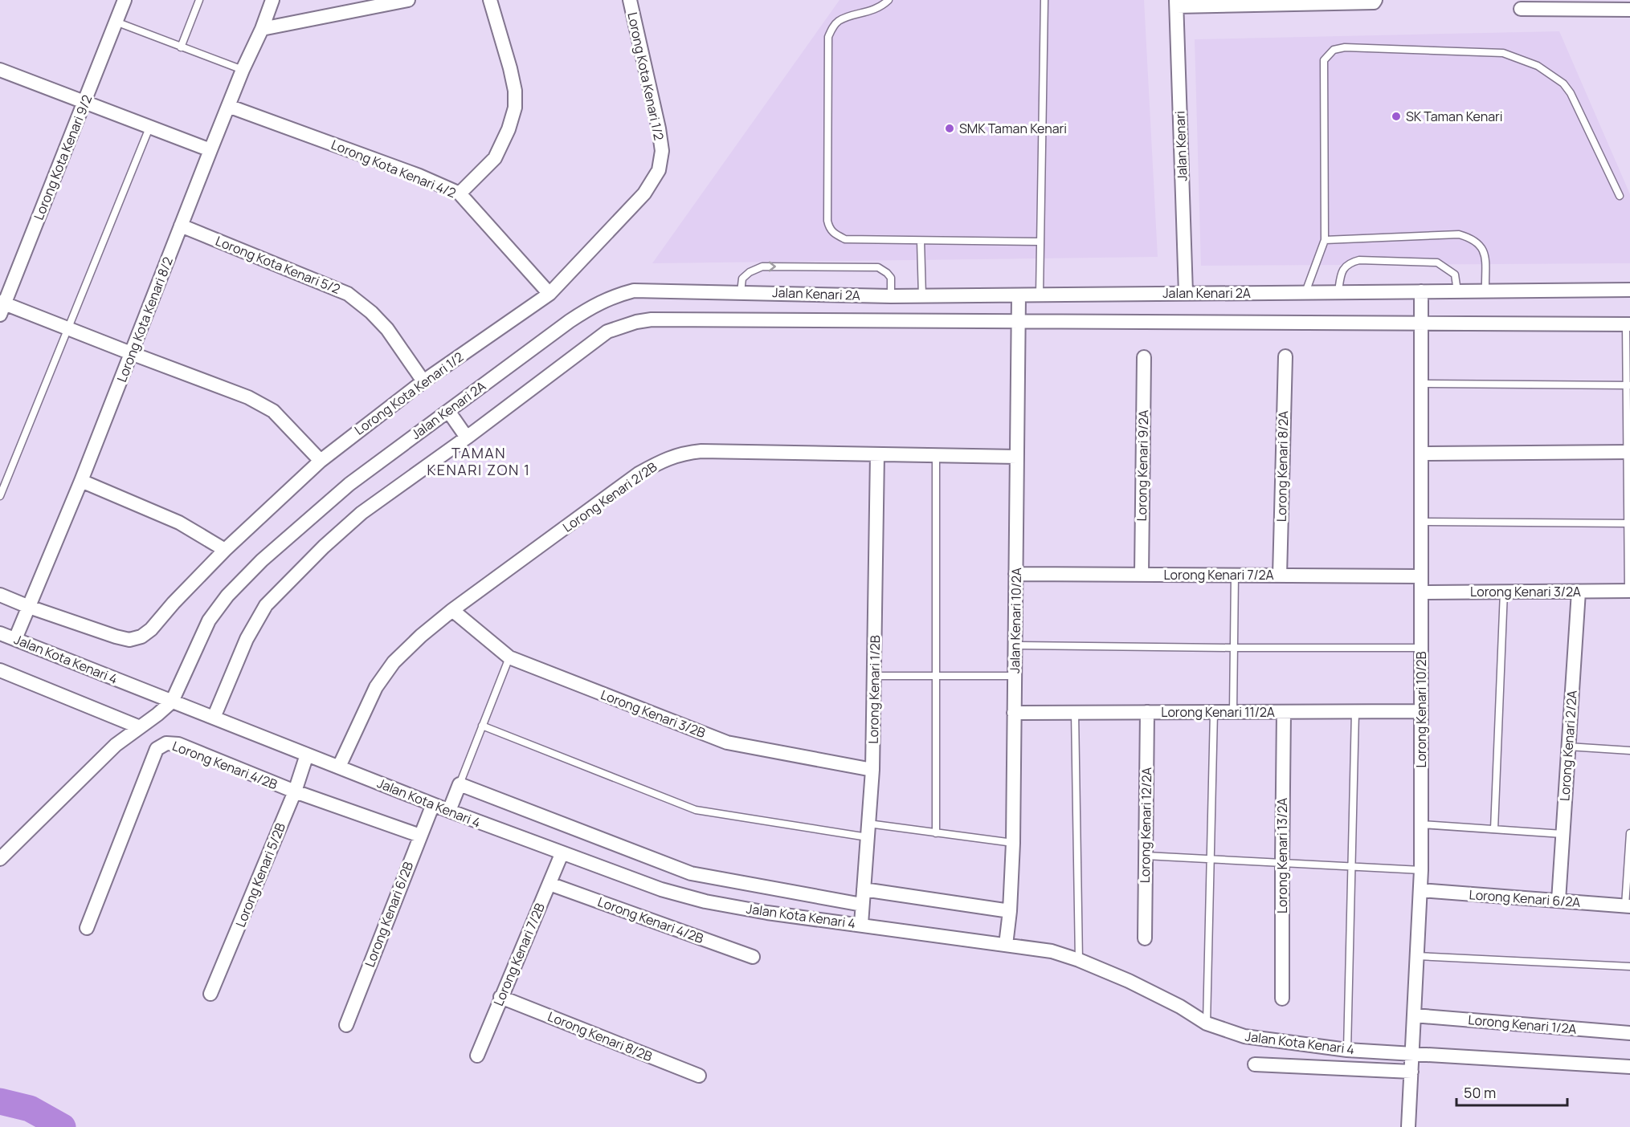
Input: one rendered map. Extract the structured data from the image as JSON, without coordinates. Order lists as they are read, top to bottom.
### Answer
{
  "streets": {
    "street": [
      "Lorong Kota Kenari 1/2",
      "Jalan Kenari",
      "Lorong Kota Kenari 9/2",
      "Lorong Kota Kenari 4/2",
      "Lorong Kota Kenari 5/2",
      "Jalan Kenari 2A",
      "Lorong Kota Kenari 8/2",
      "Lorong Kenari 9/2A",
      "Lorong Kenari 8/2A",
      "Lorong Kenari 2/2B",
      "Lorong Kenari 7/2A",
      "Lorong Kenari 3/2A",
      "Jalan Kenari 10/2A",
      "Jalan Kota Kenari 4",
      "Lorong Kenari 1/2B",
      "Lorong Kenari 10/2B",
      "Lorong Kenari 11/2A",
      "Lorong Kenari 3/2B",
      "Lorong Kenari 2/2A",
      "Lorong Kenari 4/2B",
      "Lorong Kenari 12/2A",
      "Lorong Kenari 13/2A",
      "Lorong Kenari 5/2B",
      "Lorong Kenari 6/2A",
      "Lorong Kenari 6/2B",
      "Lorong Kenari 7/2B",
      "Lorong Kenari 1/2A",
      "Lorong Kenari 8/2B"
    ]
  },
  "crossings": [
    ["Lorong Kota Kenari 1/2", "Lorong Kota Kenari 4/2"],
    ["Lorong Kota Kenari 1/2", "Lorong Kota Kenari 5/2"],
    ["Lorong Kota Kenari 1/2", "Lorong Kota Kenari 8/2"],
    ["Jalan Kenari", "Jalan Kenari 2A"],
    ["Lorong Kota Kenari 4/2", "Lorong Kota Kenari 8/2"],
    ["Lorong Kota Kenari 5/2", "Lorong Kota Kenari 8/2"],
    ["Jalan Kenari 2A", "Jalan Kenari 10/2A"],
    ["Jalan Kenari 2A", "Jalan Kota Kenari 4"],
    ["Jalan Kenari 2A", "Lorong Kenari 10/2B"],
    ["Lorong Kota Kenari 8/2", "Jalan Kota Kenari 4"],
    ["Lorong Kenari 9/2A", "Lorong Kenari 7/2A"],
    ["Lorong Kenari 8/2A", "Lorong Kenari 7/2A"],
    ["Lorong Kenari 2/2B", "Jalan Kenari 10/2A"],
    ["Lorong Kenari 2/2B", "Jalan Kota Kenari 4"],
    ["Lorong Kenari 2/2B", "Lorong Kenari 1/2B"],
    ["Lorong Kenari 2/2B", "Lorong Kenari 3/2B"],
    ["Lorong Kenari 7/2A", "Jalan Kenari 10/2A"],
    ["Lorong Kenari 7/2A", "Lorong Kenari 10/2B"],
    ["Lorong Kenari 3/2A", "Lorong Kenari 10/2B"],
    ["Lorong Kenari 3/2A", "Lorong Kenari 2/2A"],
    ["Jalan Kenari 10/2A", "Jalan Kota Kenari 4"],
    ["Jalan Kenari 10/2A", "Lorong Kenari 11/2A"],
    ["Jalan Kota Kenari 4", "Lorong Kenari 1/2B"],
    ["Jalan Kota Kenari 4", "Lorong Kenari 10/2B"],
    ["Jalan Kota Kenari 4", "Lorong Kenari 5/2B"],
    ["Jalan Kota Kenari 4", "Lorong Kenari 6/2B"],
    ["Jalan Kota Kenari 4", "Lorong Kenari 7/2B"],
    ["Lorong Kenari 1/2B", "Lorong Kenari 3/2B"],
    ["Lorong Kenari 10/2B", "Lorong Kenari 11/2A"],
    ["Lorong Kenari 10/2B", "Lorong Kenari 6/2A"],
    ["Lorong Kenari 10/2B", "Lorong Kenari 1/2A"],
    ["Lorong Kenari 11/2A", "Lorong Kenari 12/2A"],
    ["Lorong Kenari 11/2A", "Lorong Kenari 13/2A"],
    ["Lorong Kenari 2/2A", "Lorong Kenari 6/2A"],
    ["Lorong Kenari 4/2B", "Lorong Kenari 5/2B"],
    ["Lorong Kenari 4/2B", "Lorong Kenari 6/2B"],
    ["Lorong Kenari 4/2B", "Lorong Kenari 7/2B"],
    ["Lorong Kenari 7/2B", "Lorong Kenari 8/2B"]
  ],
  "districts": ["TAMAN KENARI ZON 1"],
  "places": ["SK Taman Kenari", "SMK Taman Kenari"],
  "scale_bar": "50 m"
}
